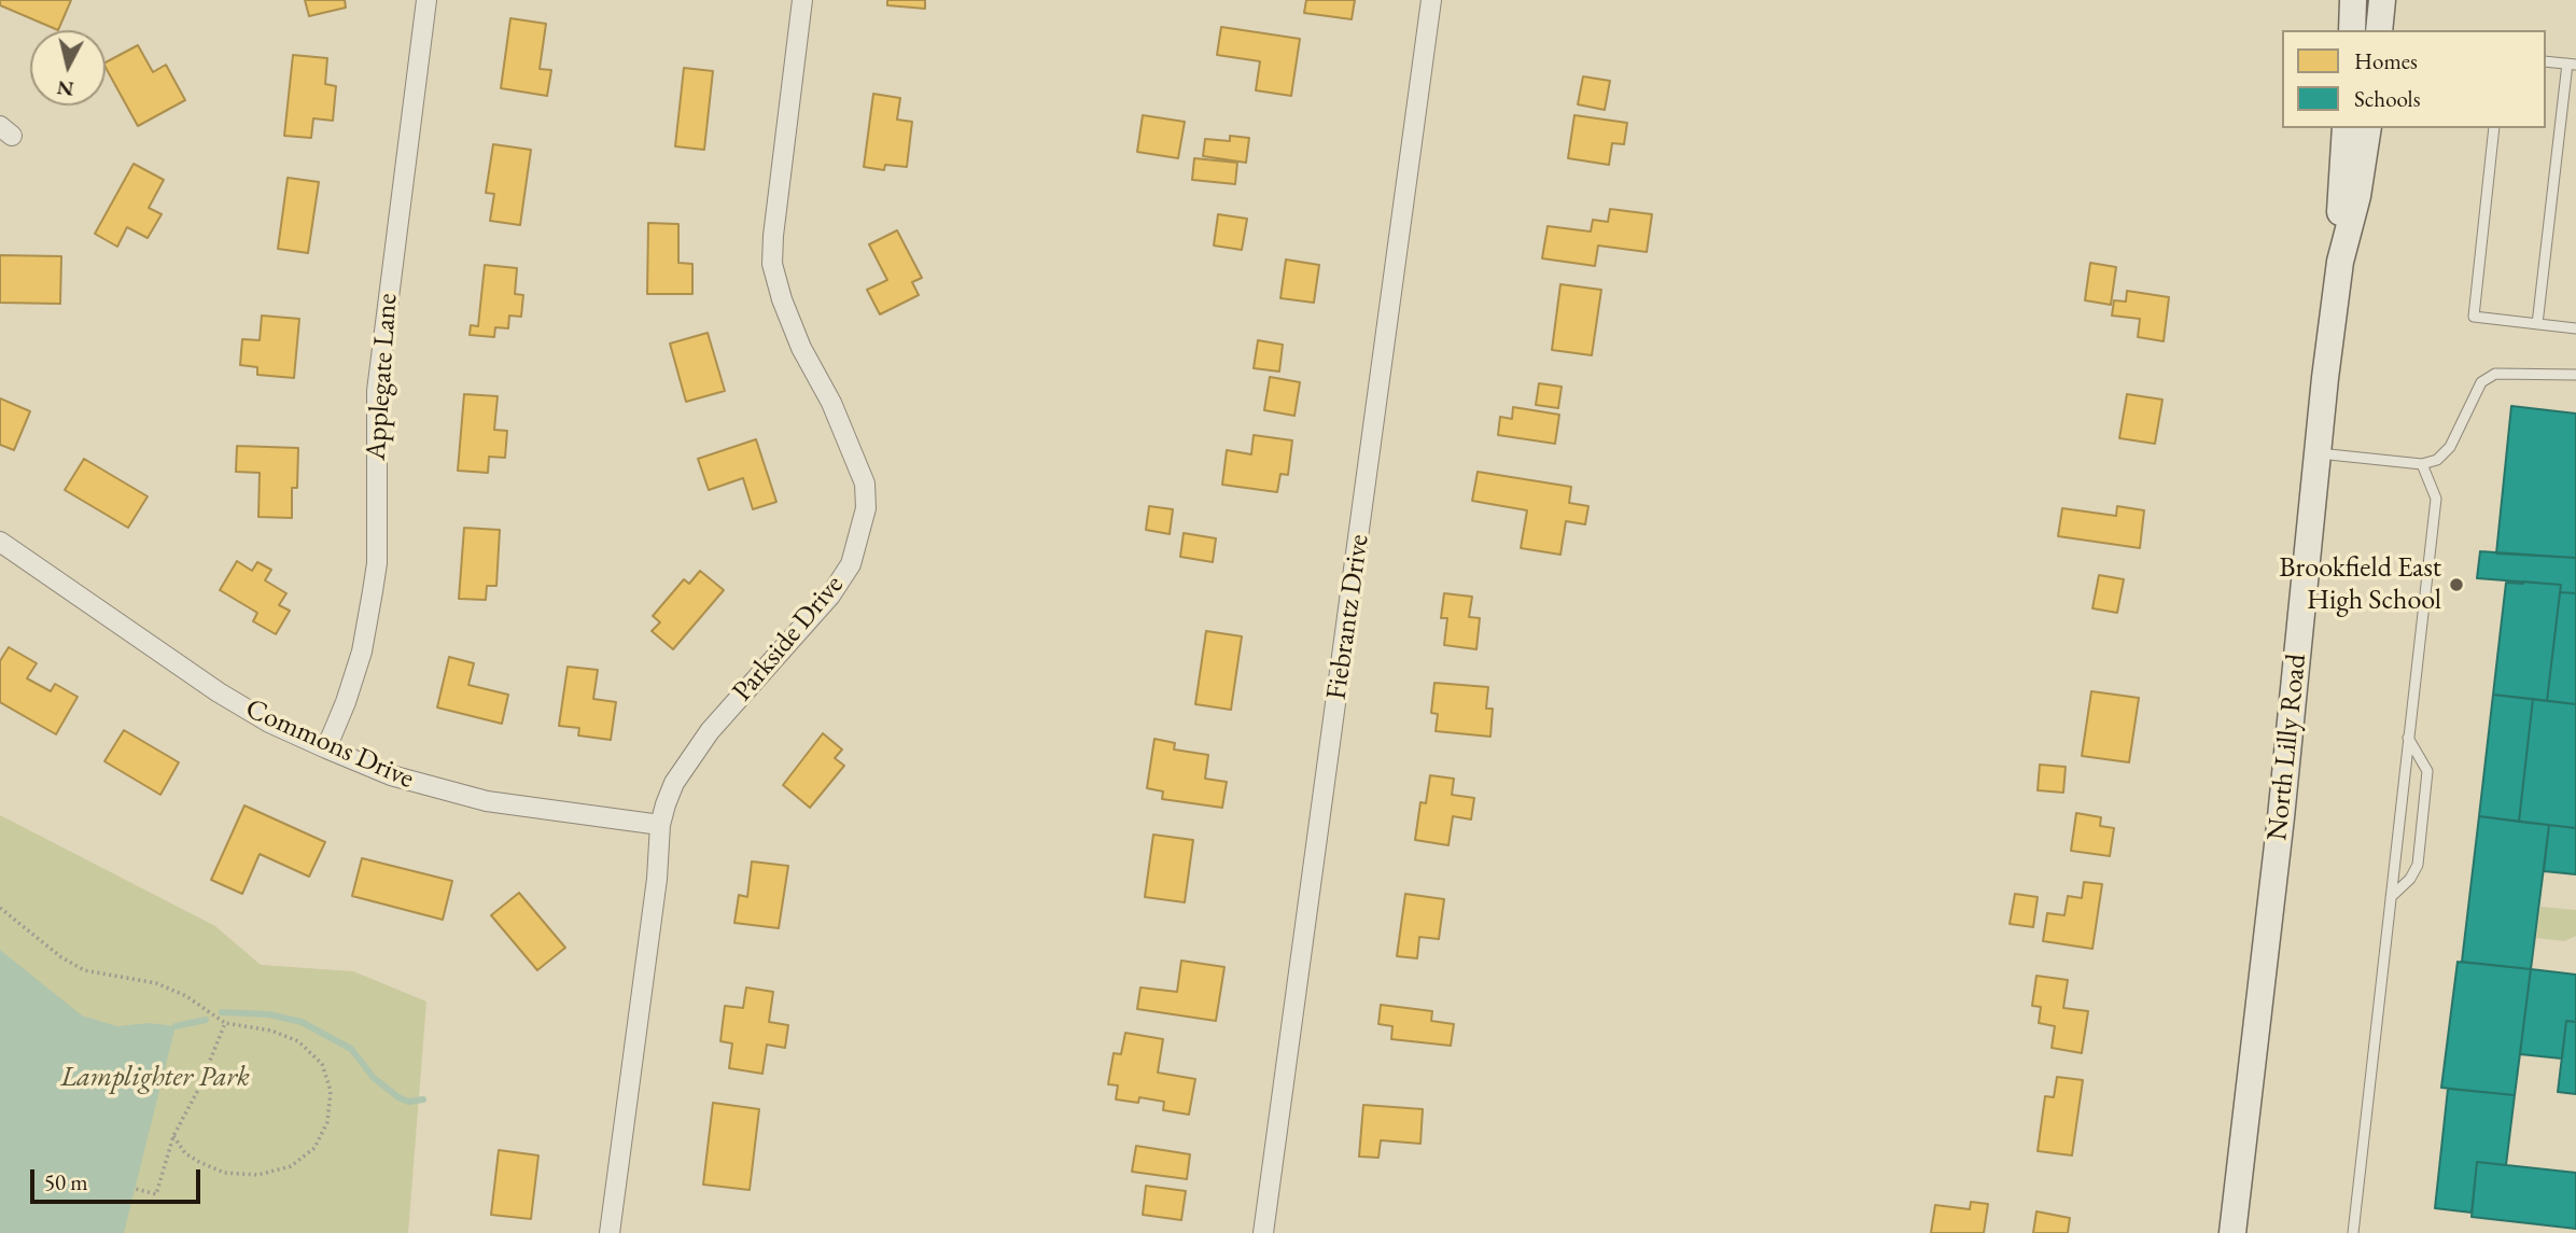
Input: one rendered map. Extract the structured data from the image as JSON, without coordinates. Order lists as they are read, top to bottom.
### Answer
{
  "streets": {
    "street": [
      "Applegate Lane",
      "Fiebrantz Drive",
      "Parkside Drive",
      "Commons Drive",
      "North Lilly Road"
    ]
  },
  "crossings": [
    ["Applegate Lane", "Commons Drive"],
    ["Parkside Drive", "Commons Drive"]
  ],
  "parks": ["Lamplighter Park"],
  "places": ["Brookfield East High School"],
  "legend": ["Homes", "Schools"],
  "scale_bar": "50 m",
  "north": "bottom"
}
